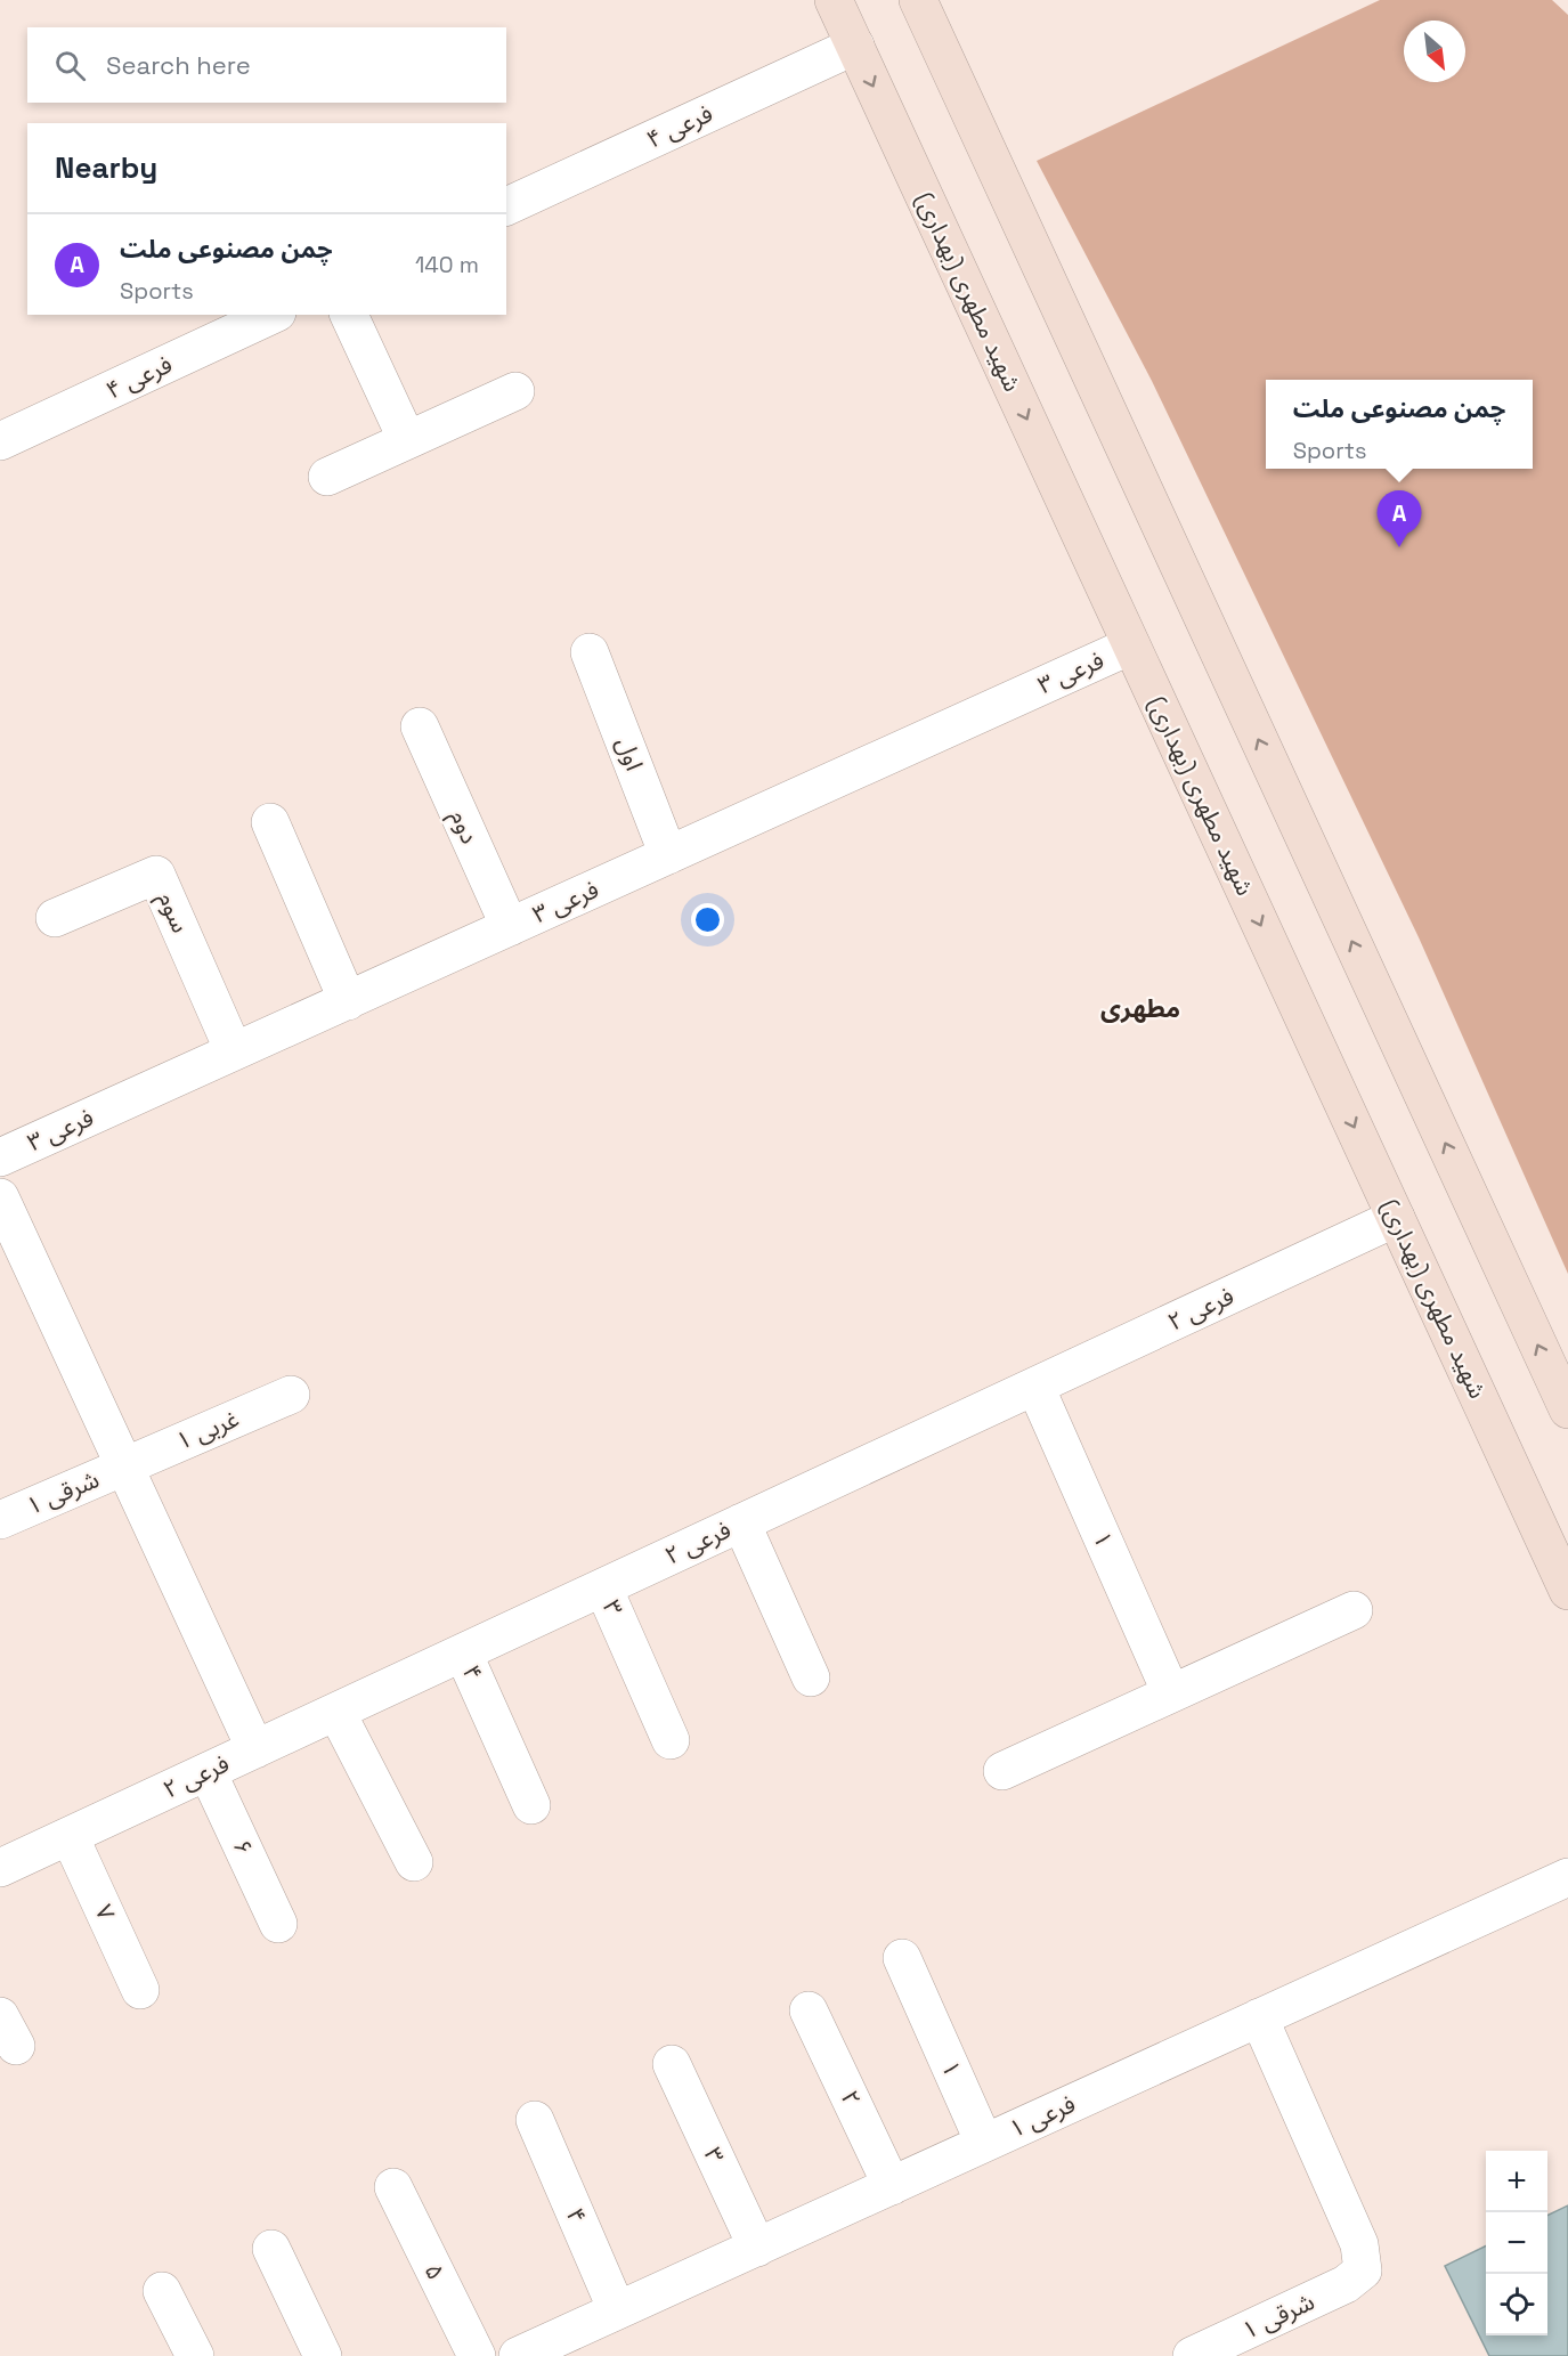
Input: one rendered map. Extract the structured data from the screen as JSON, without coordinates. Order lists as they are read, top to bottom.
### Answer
{
  "streets": {
    "main road": ["شهید مطهری (بهداری)"],
    "street": [
      "فرعی ۴",
      "فرعی ۳",
      "اول",
      "دوم",
      "سوم",
      "فرعی ۲",
      "۱ غربی",
      "۱ شرقی",
      "۱",
      "۳",
      "۴",
      "۶",
      "۷",
      "۲",
      "فرعی ۱",
      "۵"
    ]
  },
  "crossings": [
    ["فرعی ۴", "شهید مطهری (بهداری)"],
    ["شهید مطهری (بهداری)", "فرعی ۳"],
    ["شهید مطهری (بهداری)", "فرعی ۲"],
    ["فرعی ۳", "اول"],
    ["فرعی ۳", "دوم"],
    ["فرعی ۳", "سوم"],
    ["فرعی ۲", "۱"],
    ["فرعی ۲", "۳"],
    ["فرعی ۲", "۴"],
    ["فرعی ۲", "۶"],
    ["فرعی ۲", "۷"],
    ["۱ غربی", "۱ شرقی"],
    ["۱ شرقی", "فرعی ۱"],
    ["۱", "فرعی ۱"],
    ["۳", "فرعی ۱"],
    ["۴", "فرعی ۱"],
    ["۲", "فرعی ۱"]
  ],
  "districts": ["مطهری"],
  "north": "bottom right",
  "page": {
    "search": "Search here",
    "heading": "Nearby",
    "list": [
      {
        "mark": "A",
        "name": "چمن مصنوعی ملت",
        "note": "Sports",
        "value": "140 m"
      }
    ],
    "popup": ["چمن مصنوعی ملت", "Sports"],
    "pins": "A",
    "map_buttons": ["+", "−"]
  }
}
